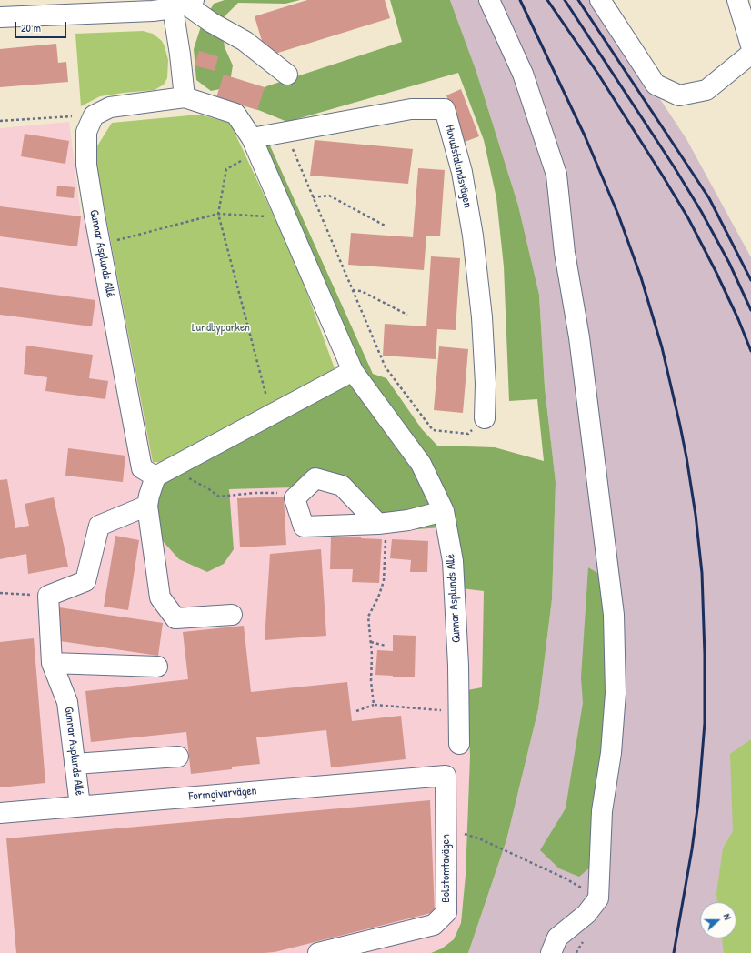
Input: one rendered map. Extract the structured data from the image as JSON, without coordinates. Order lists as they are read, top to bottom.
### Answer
{
  "streets": {
    "street": [
      "Huvudstalundsvägen",
      "Gunnar Asplunds Allé",
      "Formgivarvägen",
      "Bolstomtavägen"
    ]
  },
  "crossings": [
    ["Huvudstalundsvägen", "Gunnar Asplunds Allé"],
    ["Gunnar Asplunds Allé", "Formgivarvägen"],
    ["Formgivarvägen", "Bolstomtavägen"]
  ],
  "parks": ["Lundbyparken"],
  "scale_bar": "20 m",
  "north": "right"
}
